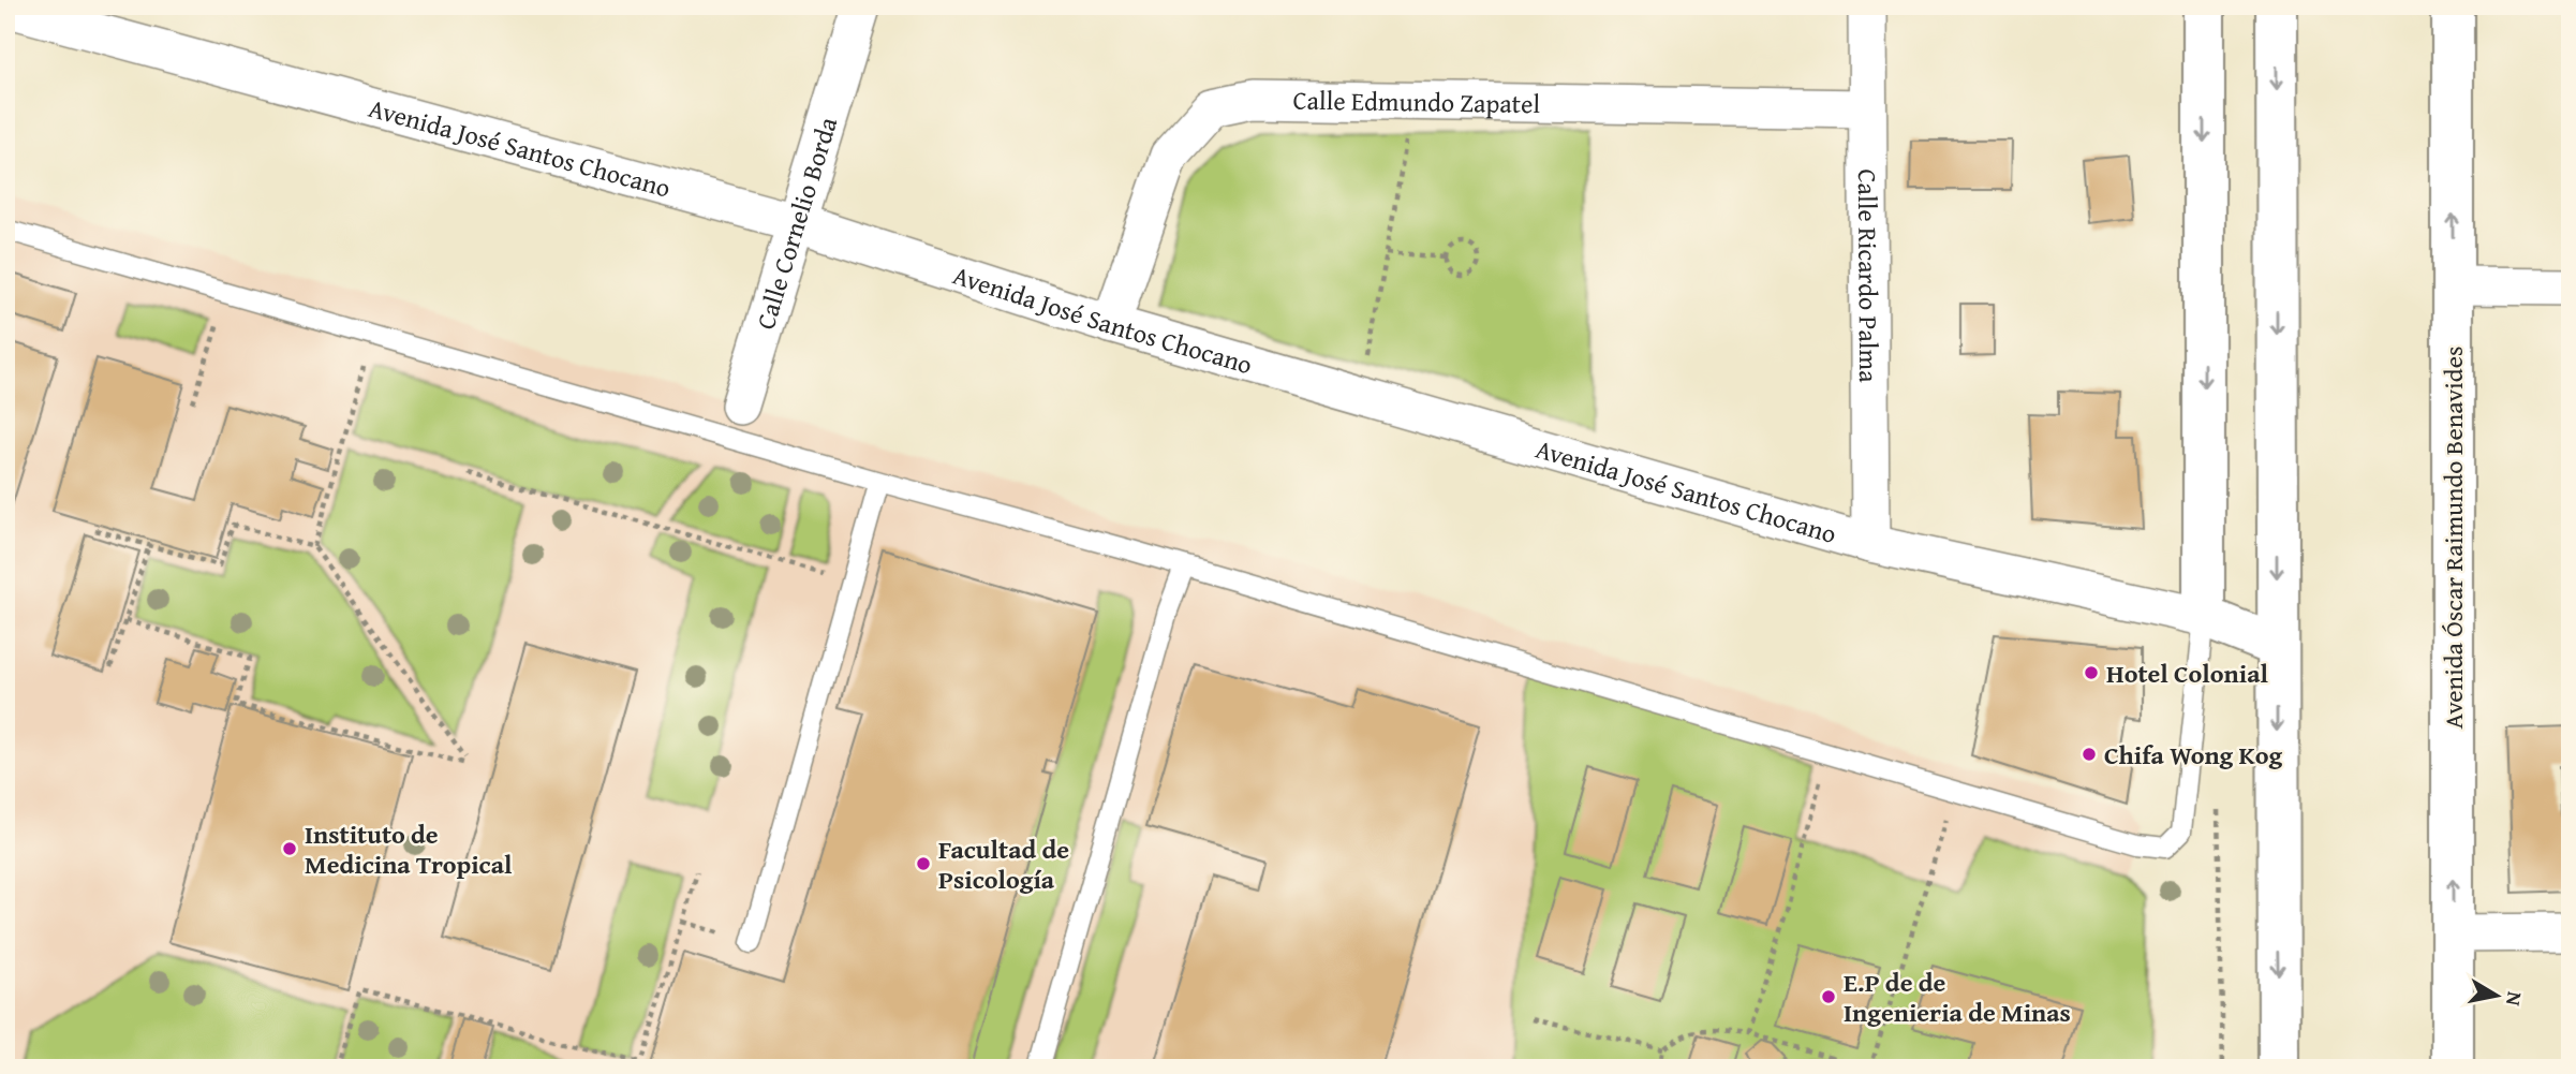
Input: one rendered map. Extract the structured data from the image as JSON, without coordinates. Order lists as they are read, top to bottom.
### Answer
{
  "streets": {
    "main road": ["Avenida Óscar Raimundo Benavides"],
    "street": [
      "Calle Edmundo Zapatel",
      "Avenida José Santos Chocano",
      "Calle Cornelio Borda",
      "Calle Ricardo Palma"
    ]
  },
  "crossings": [
    ["Calle Edmundo Zapatel", "Avenida José Santos Chocano"],
    ["Calle Edmundo Zapatel", "Calle Ricardo Palma"],
    ["Avenida José Santos Chocano", "Calle Cornelio Borda"],
    ["Avenida José Santos Chocano", "Calle Ricardo Palma"]
  ],
  "places": [
    "Hotel Colonial",
    "Chifa Wong Kog",
    "Instituto de Medicina Tropical",
    "Facultad de Psicología",
    "E.P de de Ingenieria de Minas"
  ],
  "north": "right"
}
